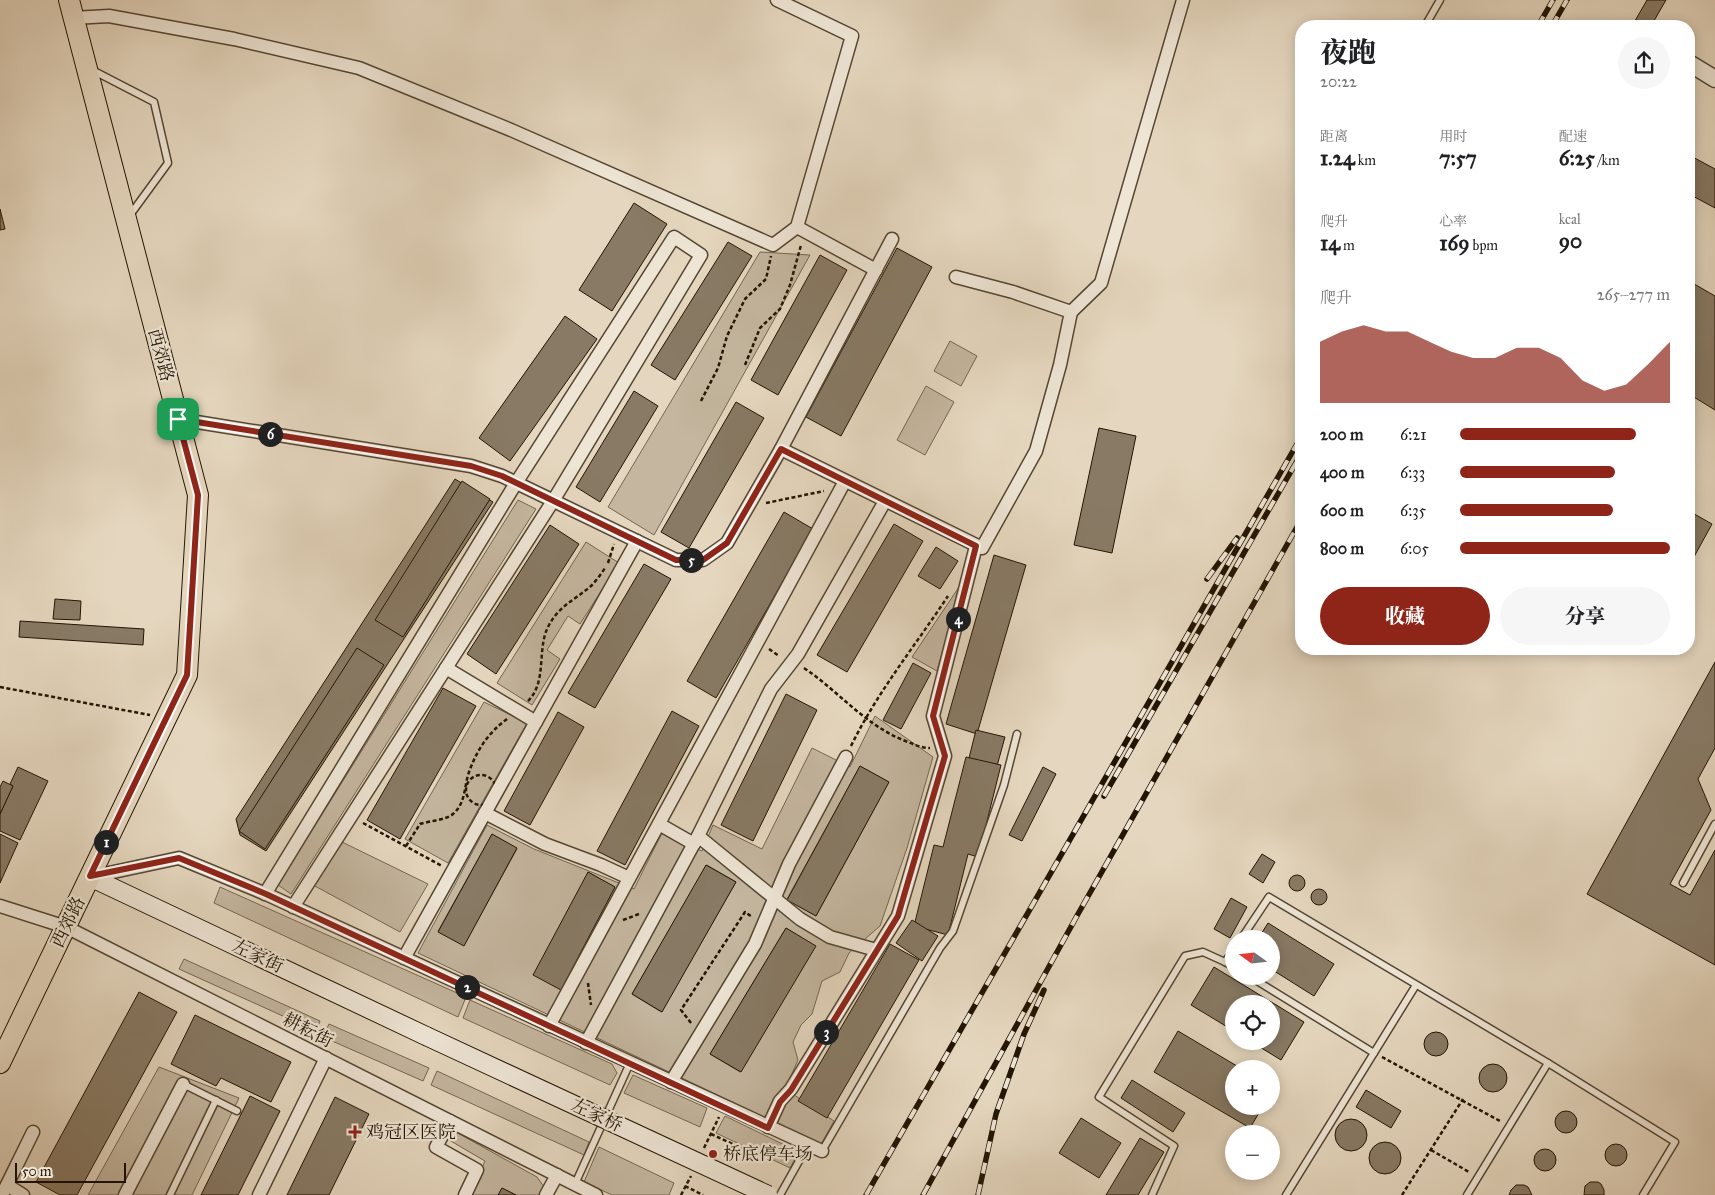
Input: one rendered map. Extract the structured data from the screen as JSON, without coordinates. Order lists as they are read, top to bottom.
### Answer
{
  "streets": {
    "main road": ["西郊路", "左家街", "左家桥"],
    "street": ["耕耘街"]
  },
  "crossings": [
    ["西郊路", "左家街"],
    ["西郊路", "耕耘街"],
    ["左家街", "左家桥"]
  ],
  "places": {
    "health": ["鸡冠区医院"],
    "other": ["桥底停车场"]
  },
  "scale_bar": "50 m",
  "north": "left",
  "page": {
    "heading": ["夜跑", "20:22"],
    "stats": [
      ["距离", "1.24 km"],
      ["用时", "7:57"],
      ["配速", "6:25 /km"],
      ["爬升", "14 m"],
      ["心率", "169 bpm"],
      ["kcal", "90"]
    ],
    "chart": ["爬升", "265–277 m"],
    "list": [
      {
        "name": "200 m",
        "note": "6:21"
      },
      {
        "name": "400 m",
        "note": "6:33"
      },
      {
        "name": "600 m",
        "note": "6:35"
      },
      {
        "name": "800 m",
        "note": "6:05"
      }
    ],
    "pins": [
      "6",
      "5",
      "4",
      "1",
      "2",
      "3"
    ],
    "buttons": ["收藏", "分享"],
    "map_buttons": ["+", "−"],
    "scale": "50 m"
  }
}
